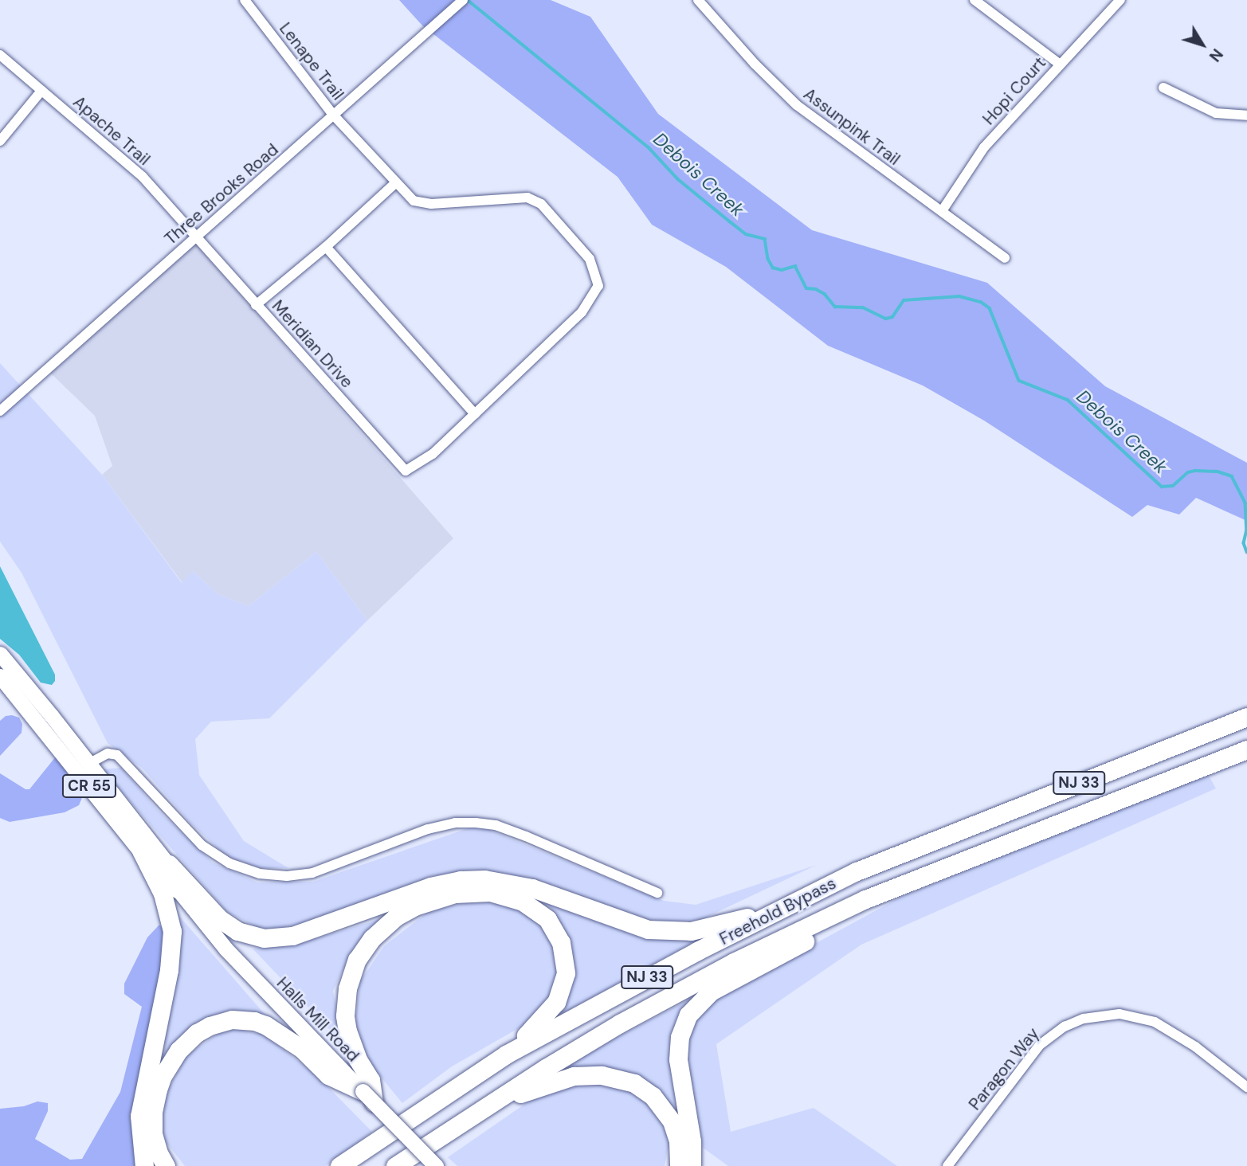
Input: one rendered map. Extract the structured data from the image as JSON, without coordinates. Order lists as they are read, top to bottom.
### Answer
{
  "streets": {
    "highway": ["NJ 33", "Freehold Bypass"],
    "main road": ["CR 55", "Halls Mill Road"],
    "street": [
      "Lenape Trail",
      "Hopi Court",
      "Assunpink Trail",
      "Apache Trail",
      "Three Brooks Road",
      "Meridian Drive",
      "Paragon Way"
    ]
  },
  "crossings": [
    ["Lenape Trail", "Three Brooks Road"],
    ["Lenape Trail", "Meridian Drive"],
    ["Hopi Court", "Assunpink Trail"],
    ["Apache Trail", "Three Brooks Road"],
    ["Apache Trail", "Meridian Drive"],
    ["Three Brooks Road", "Meridian Drive"]
  ],
  "water": ["Debois Creek"],
  "north": "bottom right"
}
